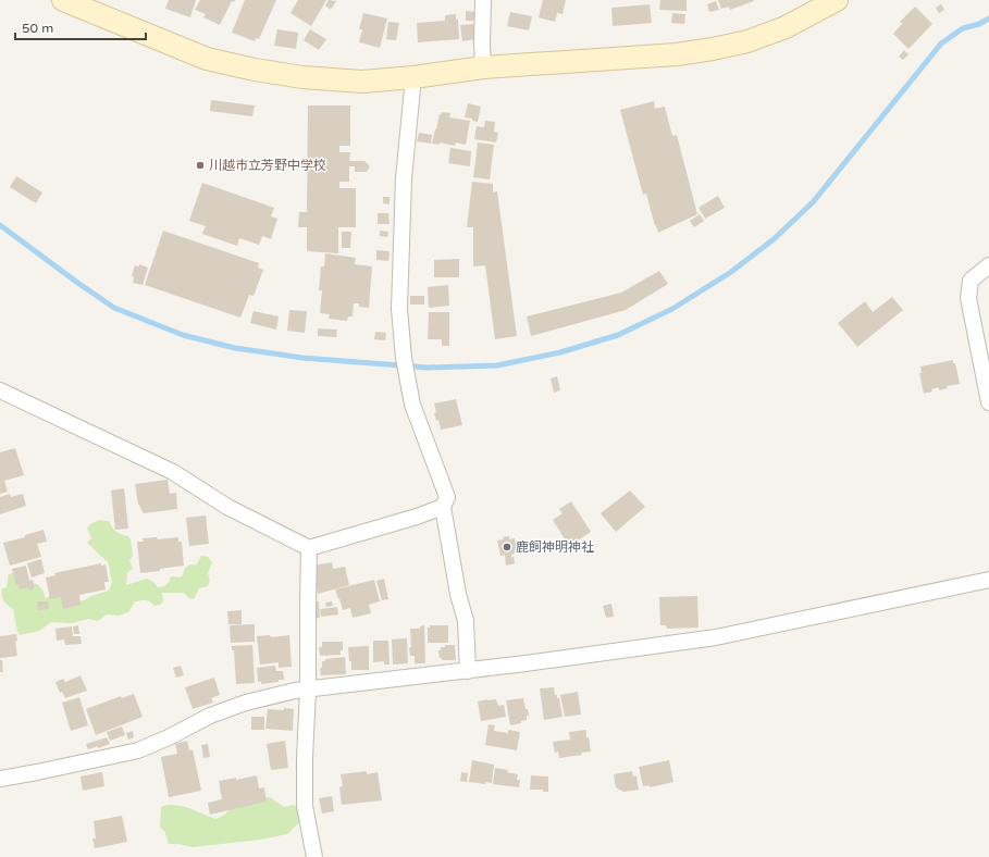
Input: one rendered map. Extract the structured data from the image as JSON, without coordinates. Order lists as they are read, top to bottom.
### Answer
{
  "places": ["川越市立芳野中学校", "鹿飼神明神社"],
  "scale_bar": "50 m"
}
